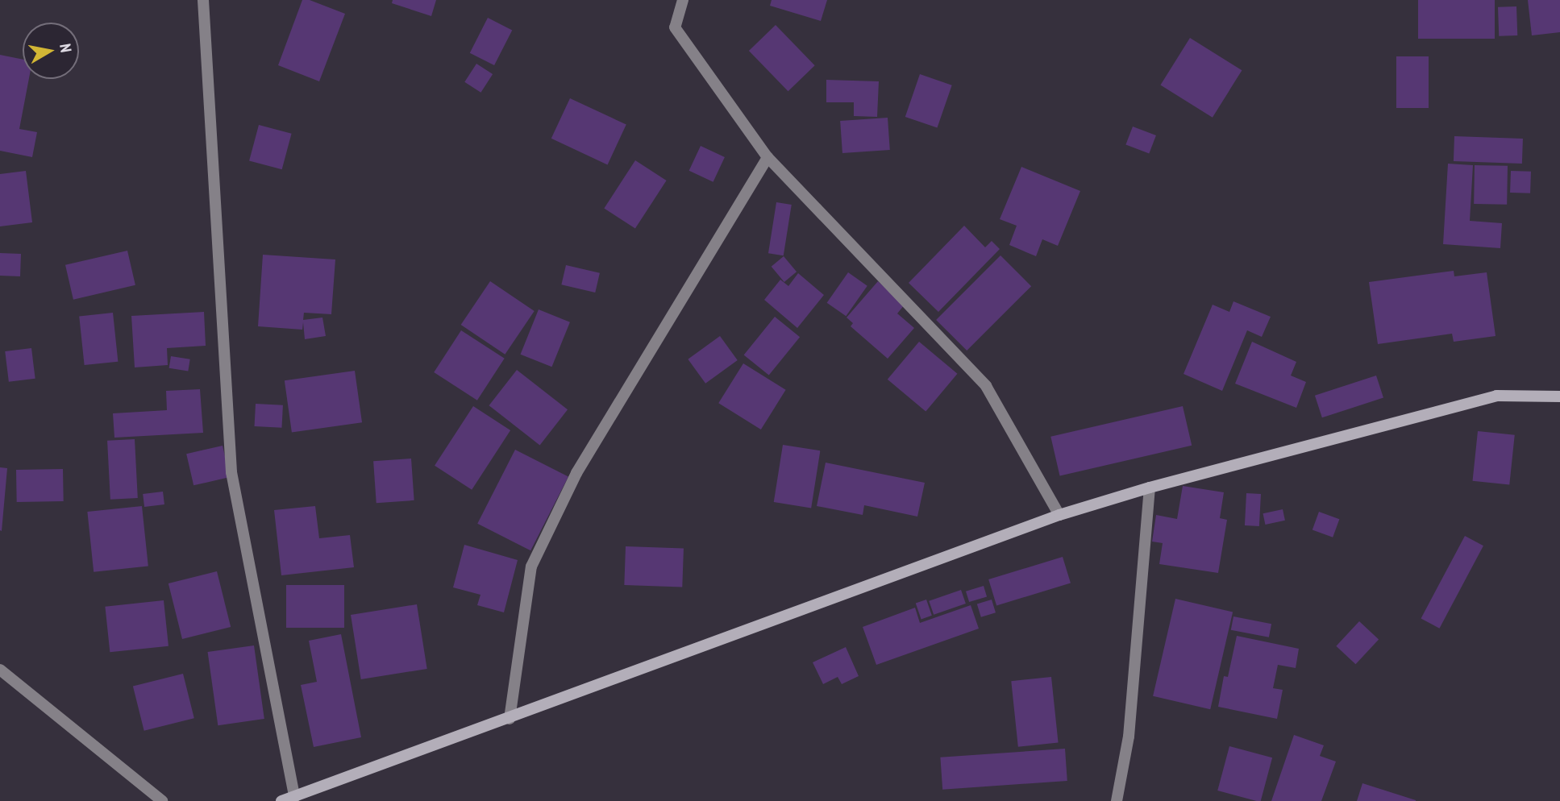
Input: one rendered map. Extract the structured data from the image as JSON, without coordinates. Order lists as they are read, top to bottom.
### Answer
{
  "north": "right"
}
